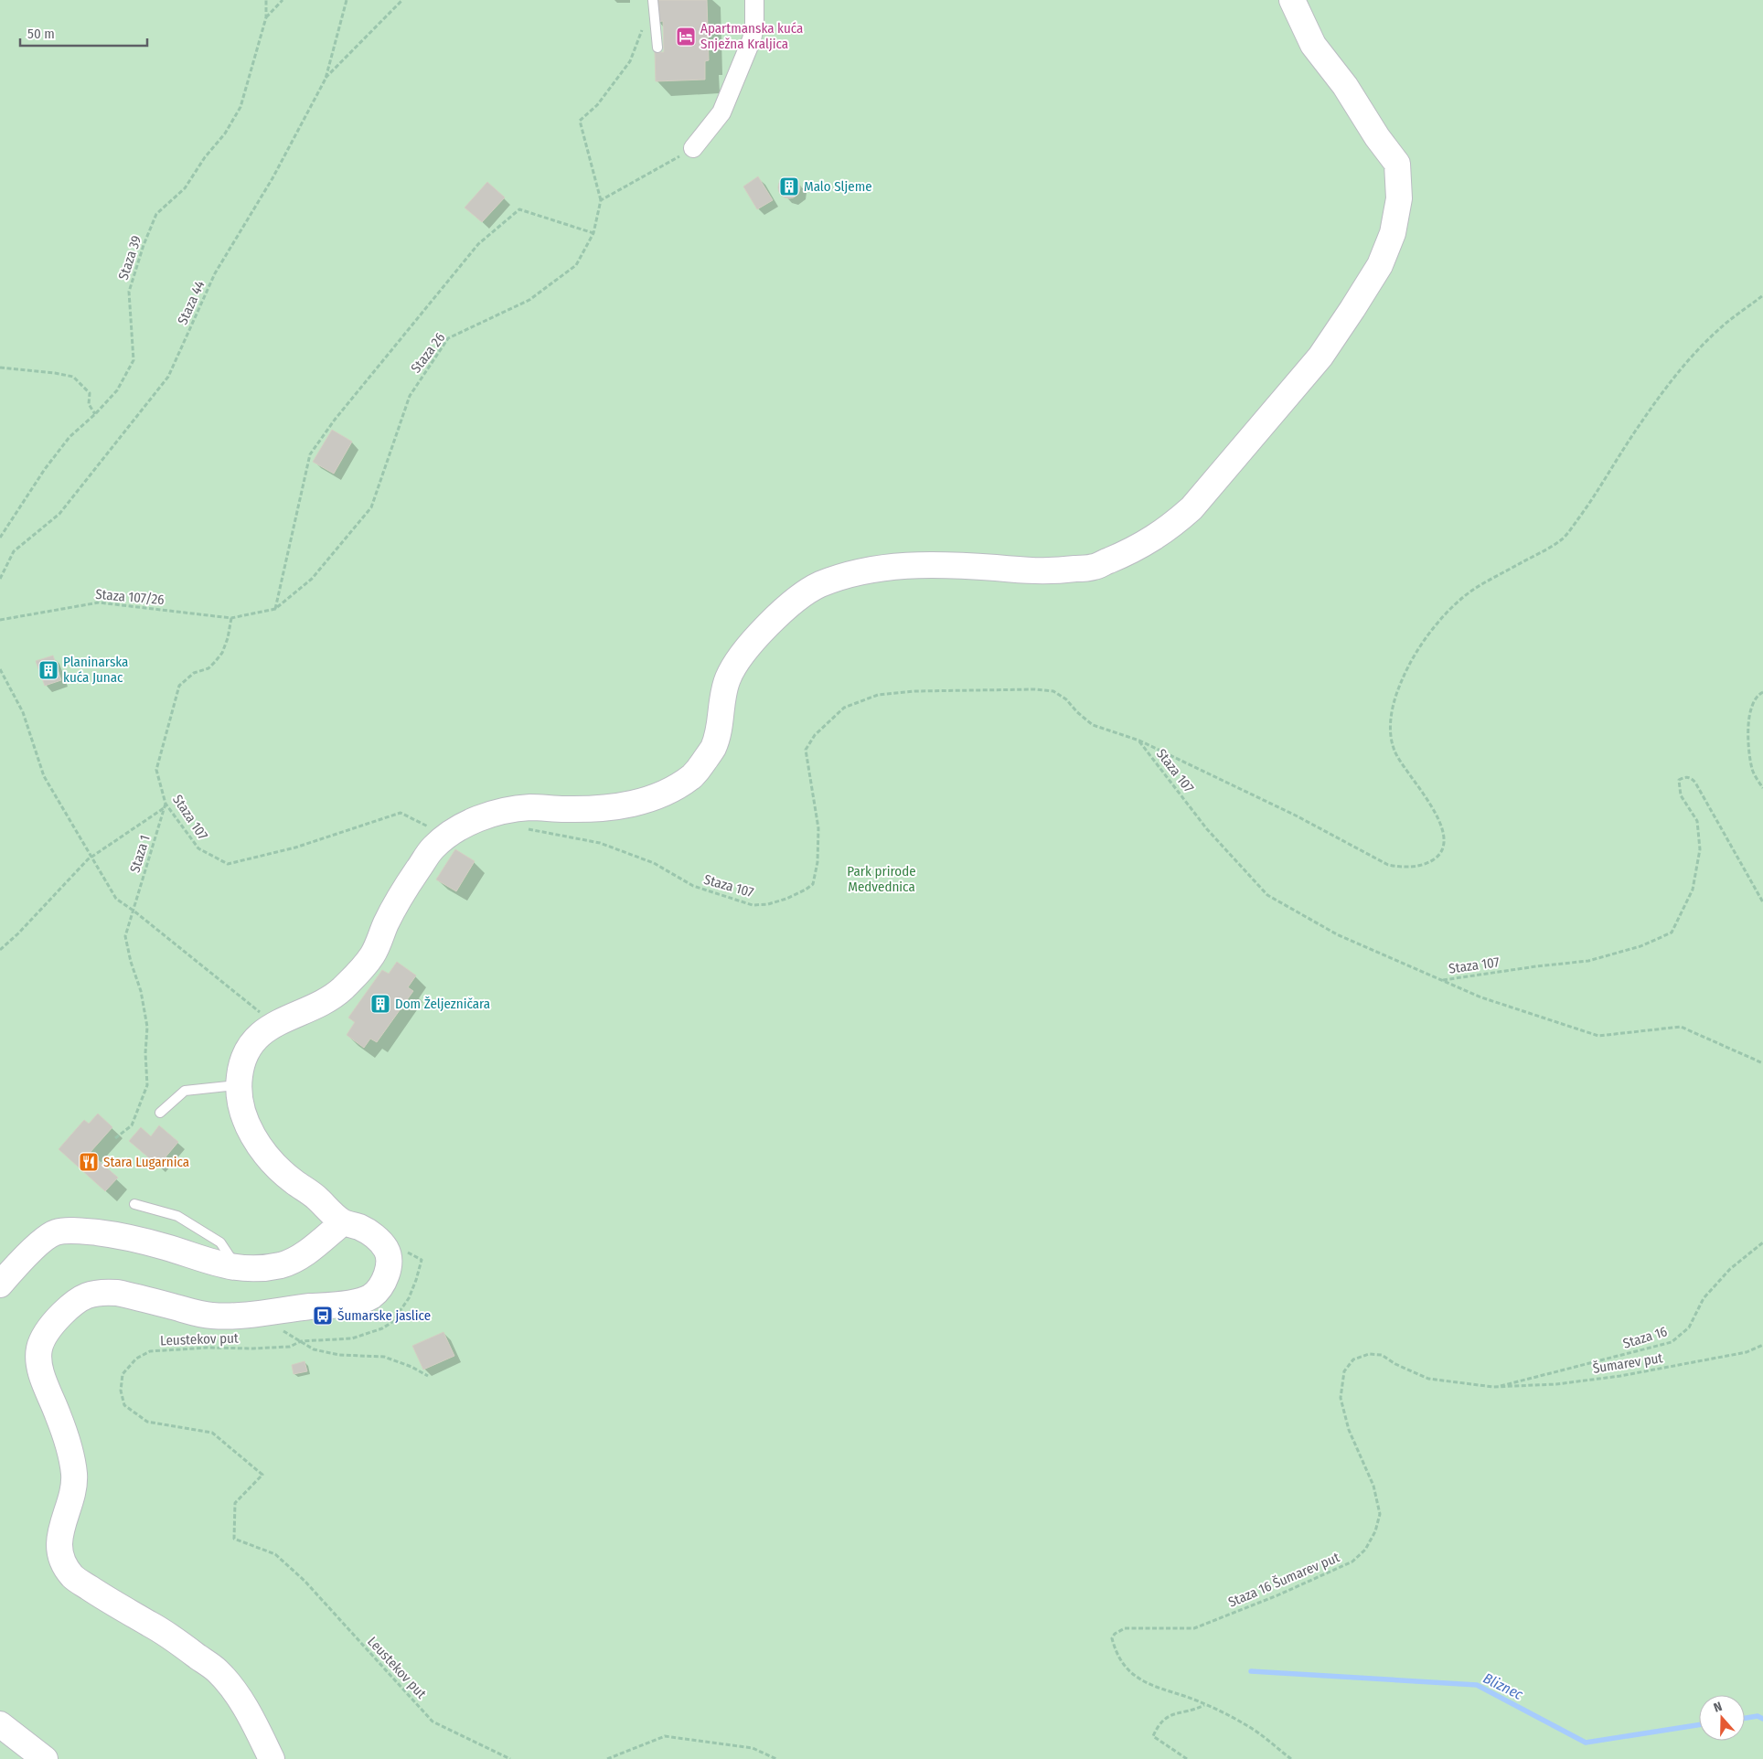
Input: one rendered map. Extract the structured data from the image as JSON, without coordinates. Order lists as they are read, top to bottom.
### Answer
{
  "streets": {
    "path": [
      "Staza 39",
      "Staza 44",
      "Staza 26",
      "Staza 107/26",
      "Staza 107",
      "Staza 1",
      "Staza 16",
      "Leustekov put",
      "Šumarev put",
      "Staza 16 Šumarev put"
    ]
  },
  "crossings": [
    ["Staza 26", "Staza 107/26"],
    ["Staza 26", "Staza 107"],
    ["Staza 107/26", "Staza 107"],
    ["Staza 107", "Staza 1"],
    ["Staza 16", "Šumarev put"],
    ["Staza 16", "Staza 16 Šumarev put"],
    ["Šumarev put", "Staza 16 Šumarev put"]
  ],
  "water": ["Bliznec"],
  "parks": ["Park prirode Medvednica"],
  "places": {
    "hotel": ["Apartmanska kuća Snježna Kraljica"],
    "building": ["Malo Sljeme", "Planinarska kuća Junac", "Dom Željezničara"],
    "restaurant": ["Stara Lugarnica"],
    "bus stop": ["Šumarske jaslice"]
  },
  "scale_bar": "50 m",
  "north": "top"
}
